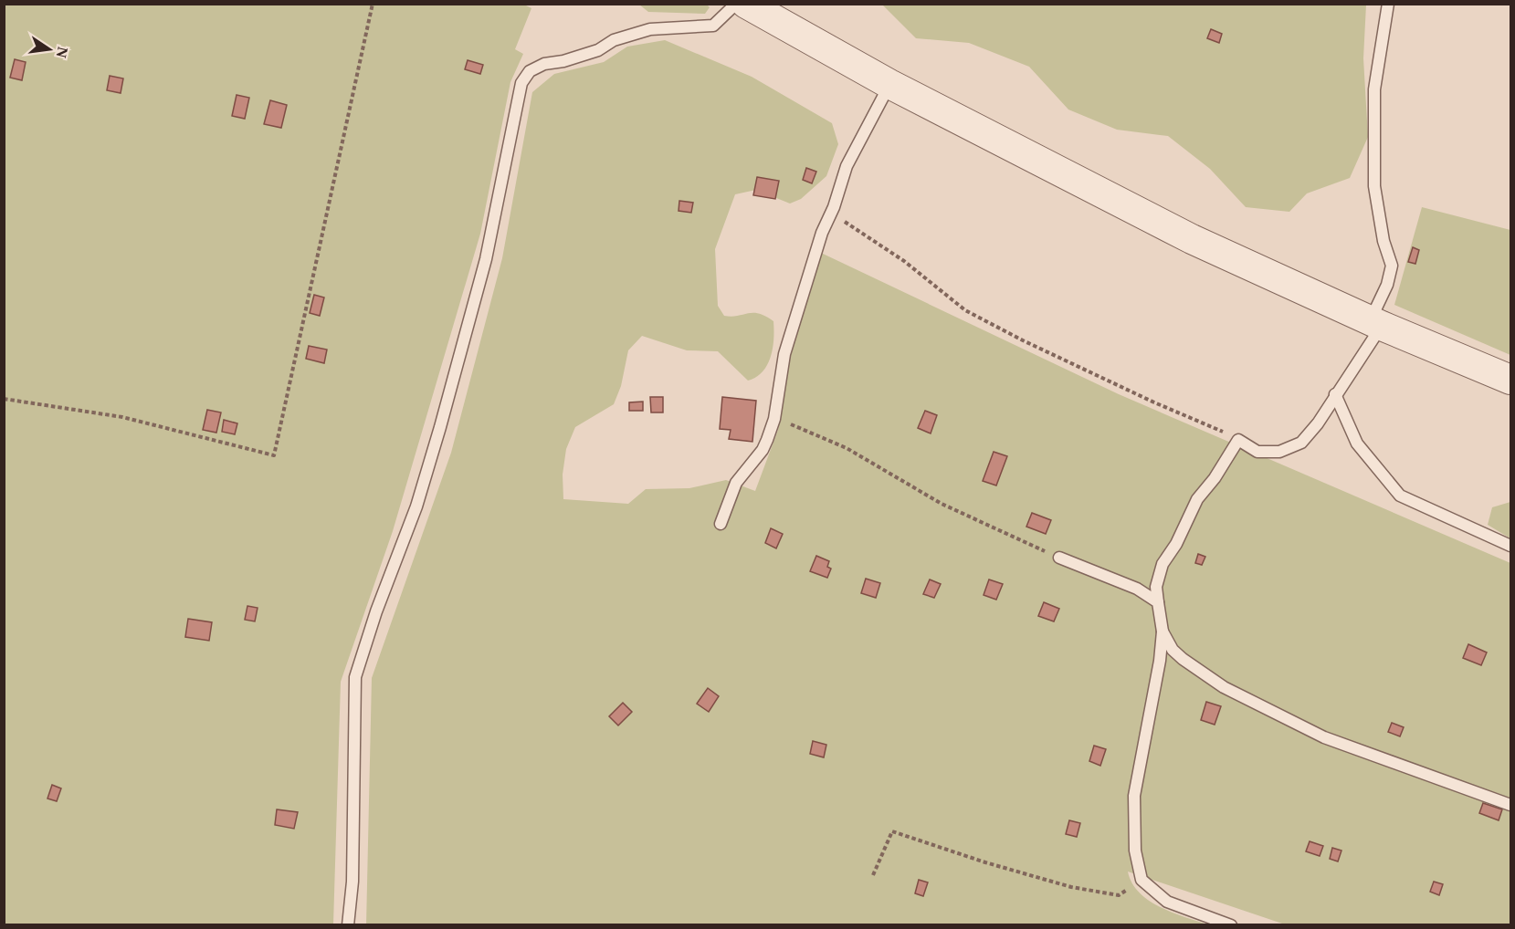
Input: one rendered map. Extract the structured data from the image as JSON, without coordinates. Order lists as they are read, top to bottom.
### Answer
{
  "north": "right"
}
